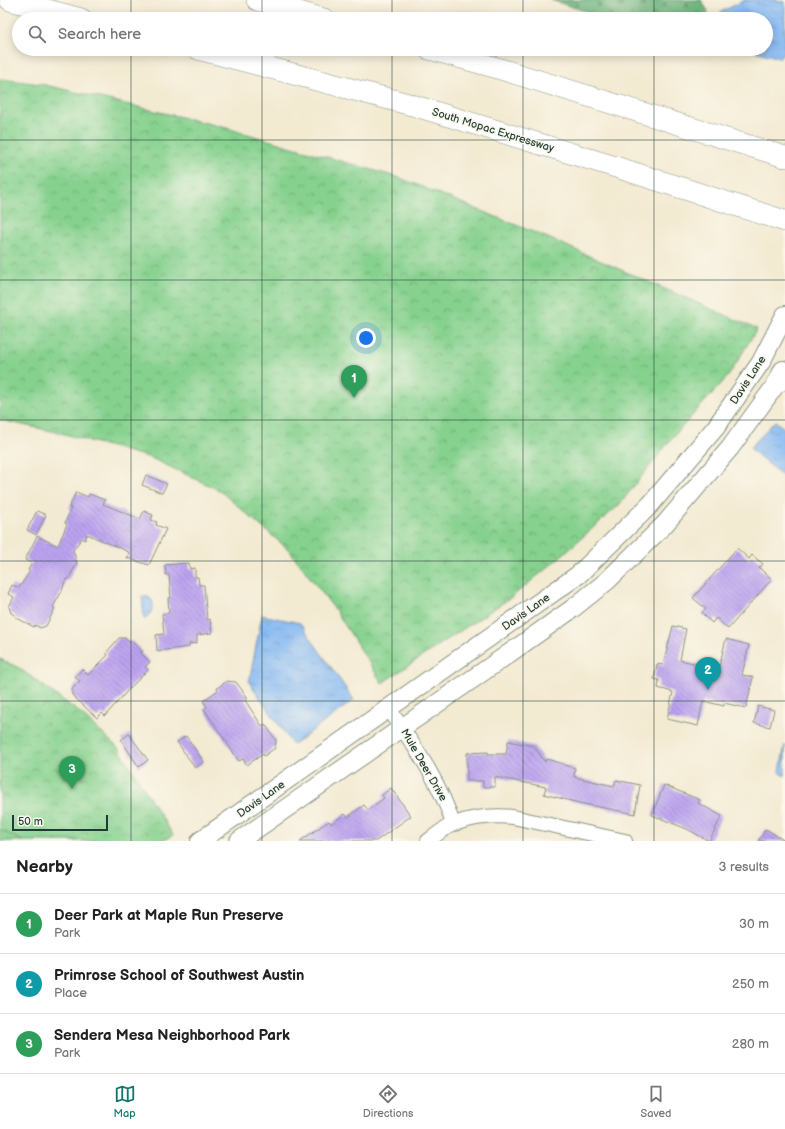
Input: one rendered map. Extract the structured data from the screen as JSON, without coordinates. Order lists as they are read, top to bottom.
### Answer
{
  "streets": {
    "highway": ["South Mopac Expressway"],
    "main road": ["Davis Lane"],
    "street": ["Mule Deer Drive"]
  },
  "crossings": [
    ["Davis Lane", "Mule Deer Drive"]
  ],
  "scale_bar": "50 m",
  "page": {
    "search": "Search here",
    "pins": ["1", "2", "3"],
    "scale": "50 m",
    "heading": ["Nearby", "3 results"],
    "list": [
      {
        "mark": "1",
        "name": "Deer Park at Maple Run Preserve",
        "note": "Park",
        "value": "30 m"
      },
      {
        "mark": "2",
        "name": "Primrose School of Southwest Austin",
        "note": "Place",
        "value": "250 m"
      },
      {
        "mark": "3",
        "name": "Sendera Mesa Neighborhood Park",
        "note": "Park",
        "value": "280 m"
      }
    ],
    "nav": ["Map", "Directions", "Saved"]
  }
}
